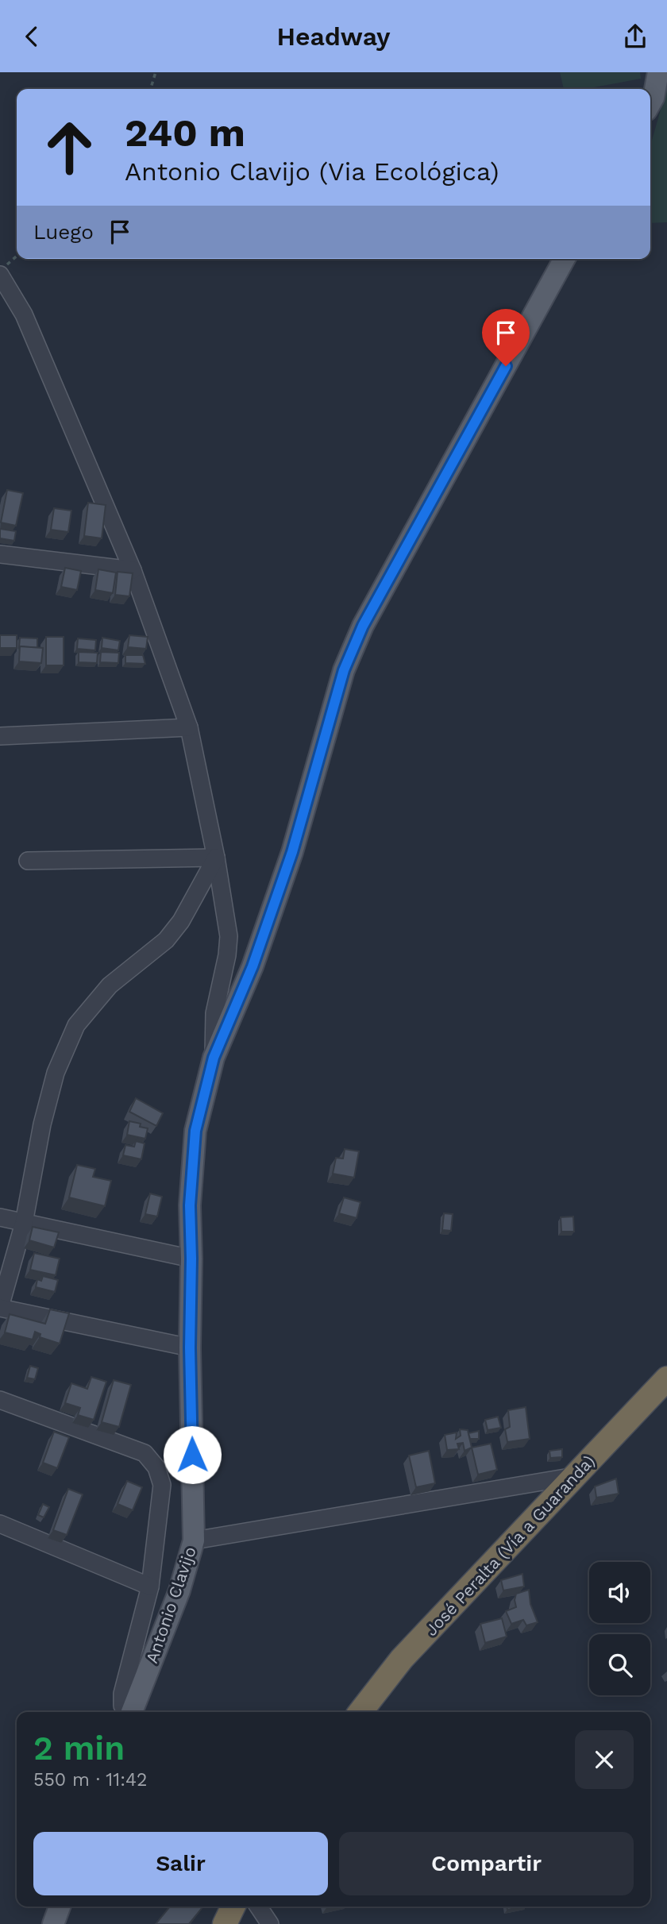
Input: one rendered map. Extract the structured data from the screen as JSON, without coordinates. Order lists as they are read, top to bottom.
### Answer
{
  "streets": {
    "highway": ["José Peralta (Vía a Guaranda)"],
    "main road": ["Antonio Clavijo"]
  },
  "page": {
    "header": "Headway",
    "turn": ["240 m", "Antonio Clavijo (Via Ecológica)"],
    "then": "Luego",
    "heading": ["2 min", "550 m · 11:42"],
    "buttons": ["Salir", "Compartir"]
  }
}
